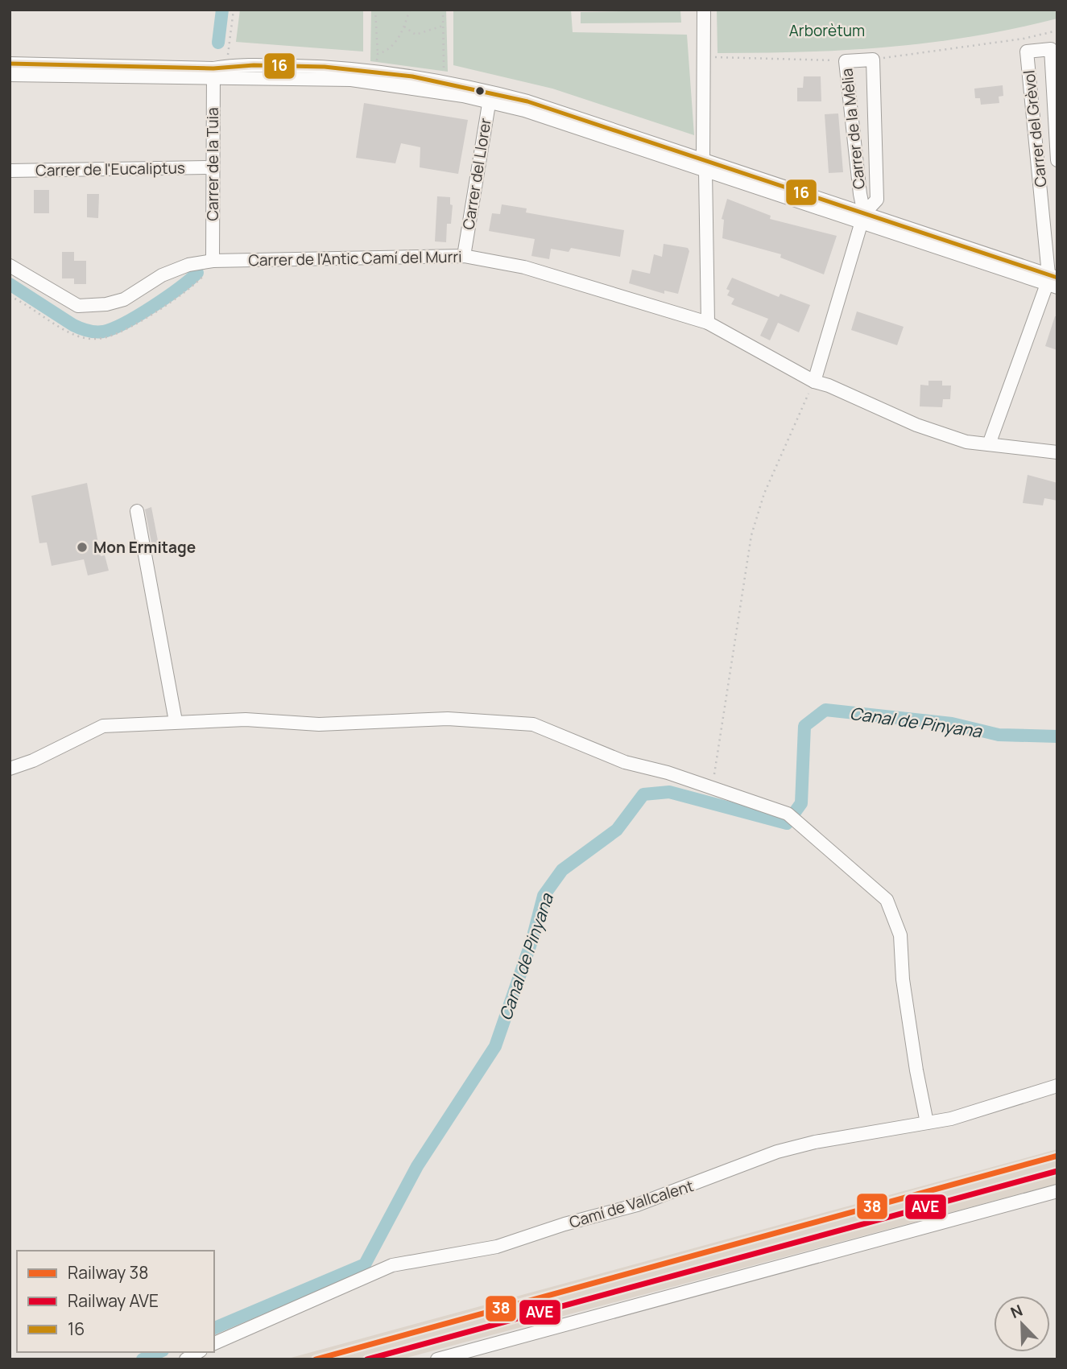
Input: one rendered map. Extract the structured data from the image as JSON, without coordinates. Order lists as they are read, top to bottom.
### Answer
{
  "streets": {
    "street": [
      "Carrer de la Mèlia",
      "Carrer del Grèvol",
      "Carrer de la Tuia",
      "Carrer de l'Eucaliptus",
      "Carrer del Llorer",
      "Carrer de l'Antic Camí del Murri",
      "Camí de Vallcalent"
    ]
  },
  "crossings": [
    ["Carrer de la Mèlia", "Carrer de l'Antic Camí del Murri"],
    ["Carrer del Grèvol", "Carrer de l'Antic Camí del Murri"],
    ["Carrer de la Tuia", "Carrer de l'Eucaliptus"],
    ["Carrer de la Tuia", "Carrer de l'Antic Camí del Murri"],
    ["Carrer del Llorer", "Carrer de l'Antic Camí del Murri"]
  ],
  "water": ["Canal de Pinyana"],
  "parks": ["Arborètum"],
  "places": ["Mon Ermitage"],
  "lines": ["transit line 16", "rail line 38", "rail line AVE"],
  "legend": ["Railway 38", "Railway AVE", "16"],
  "north": "top left"
}
